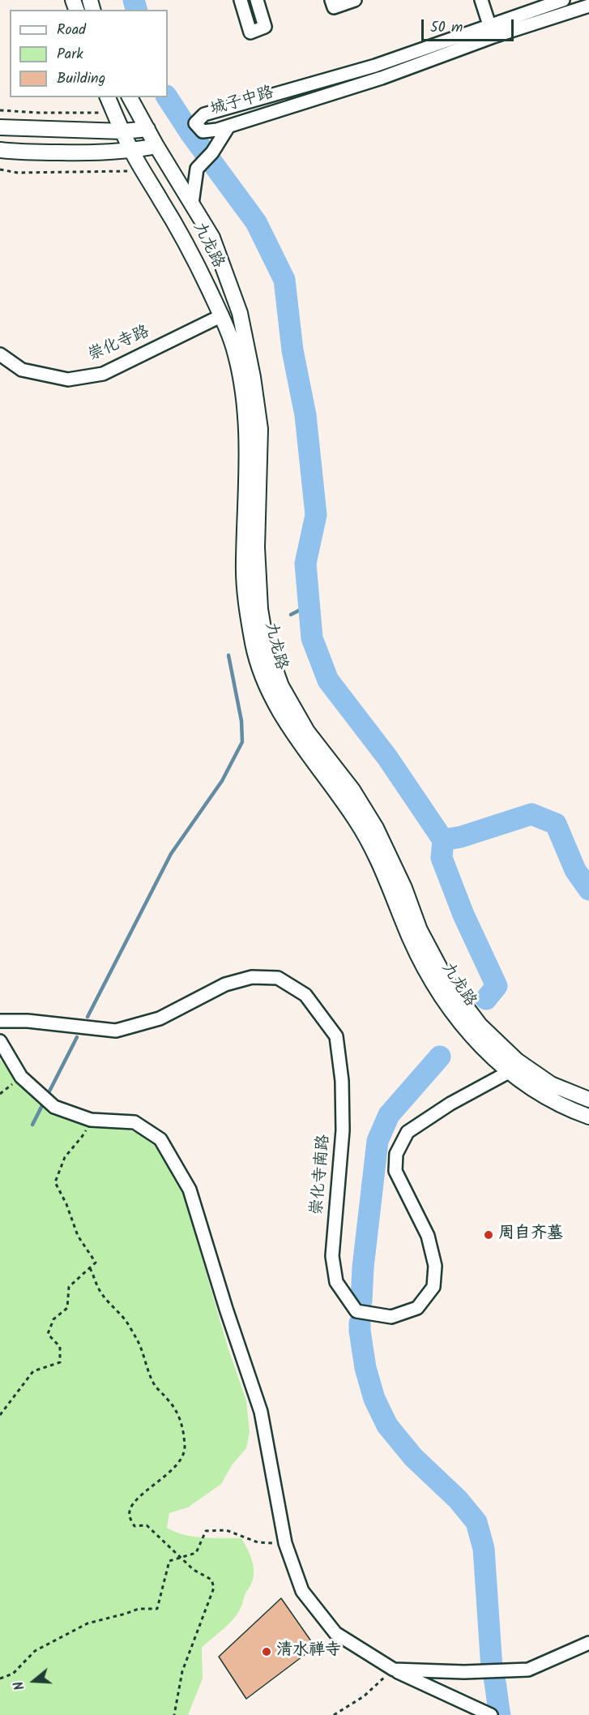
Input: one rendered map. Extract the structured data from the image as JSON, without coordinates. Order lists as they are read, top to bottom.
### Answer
{
  "streets": {
    "main road": ["九龙路"],
    "street": ["城子中路", "崇化寺路", "崇化寺南路"]
  },
  "crossings": [
    ["九龙路", "崇化寺路"],
    ["九龙路", "崇化寺南路"]
  ],
  "places": ["周自齐墓", "清水禅寺"],
  "legend": ["Road", "Park", "Building"],
  "scale_bar": "50 m",
  "north": "left"
}
